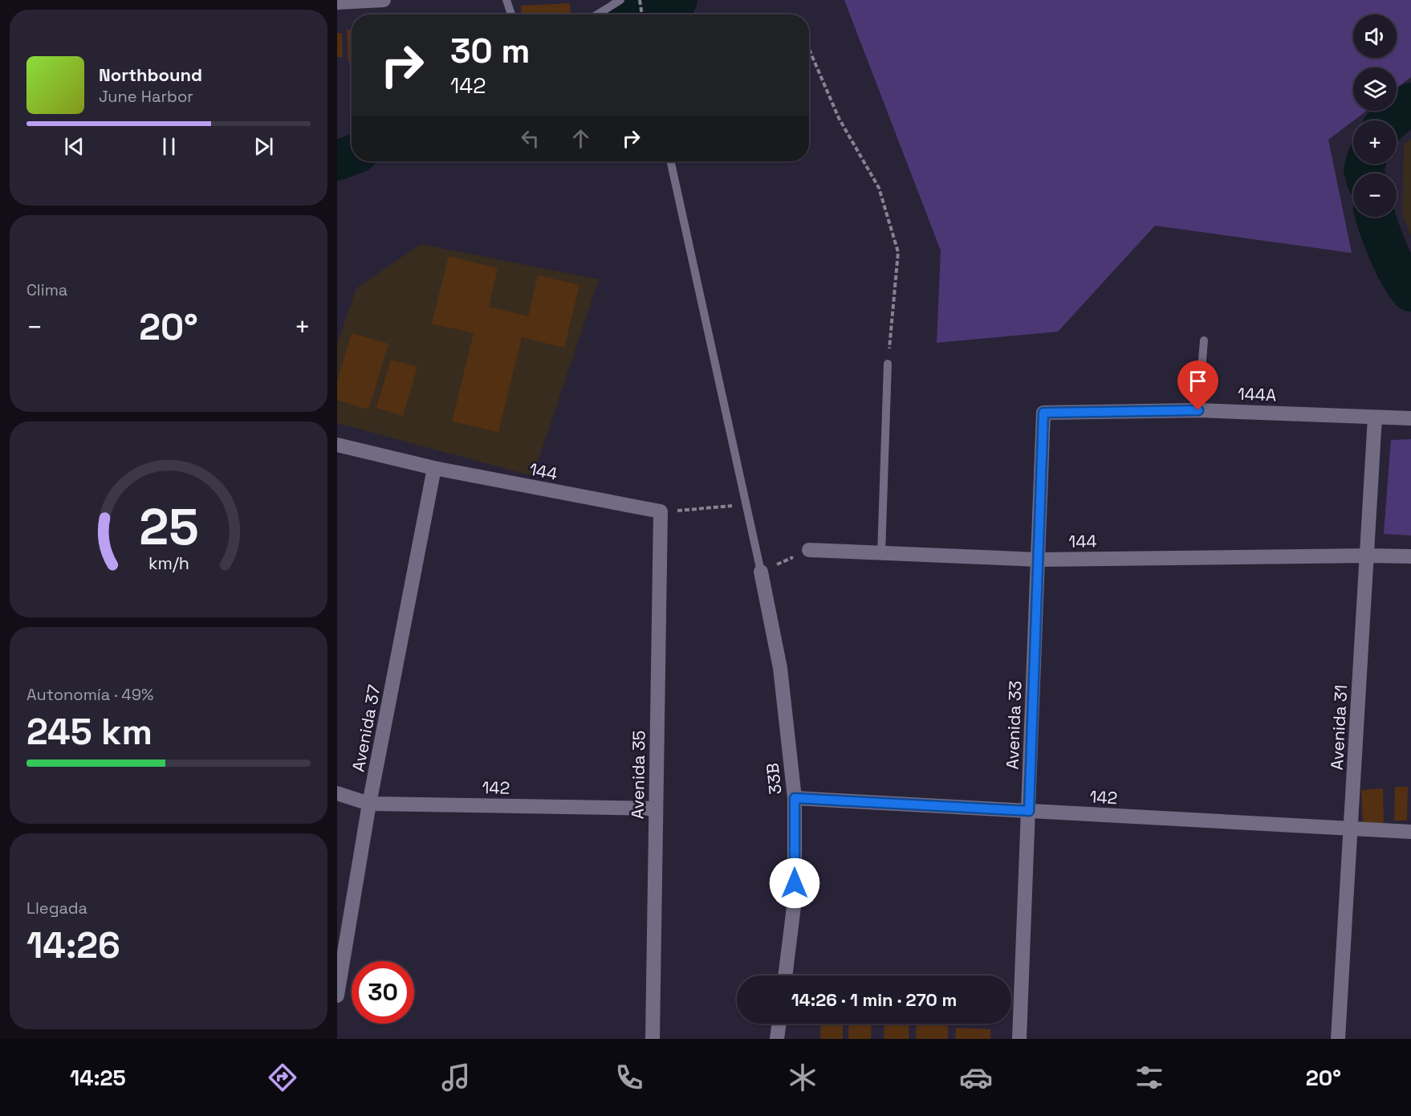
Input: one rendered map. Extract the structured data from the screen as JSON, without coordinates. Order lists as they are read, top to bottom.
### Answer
{
  "streets": {
    "street": [
      "144A",
      "144",
      "Avenida 33",
      "Avenida 31",
      "Avenida 37",
      "Avenida 35",
      "33B",
      "142"
    ]
  },
  "crossings": [
    ["144A", "Avenida 33"],
    ["144A", "Avenida 31"],
    ["144", "Avenida 33"],
    ["144", "Avenida 31"],
    ["144", "Avenida 37"],
    ["144", "Avenida 35"],
    ["Avenida 33", "142"],
    ["Avenida 31", "142"],
    ["Avenida 37", "142"],
    ["Avenida 35", "142"],
    ["33B", "142"]
  ],
  "page": {
    "map_buttons": ["+", "−"],
    "turn": ["30 m", "142"],
    "song": ["Northbound", "June Harbor"],
    "tile": [
      "Clima",
      ["Autonomía · 49%", "245 km"],
      ["Llegada", "14:26"]
    ],
    "heat": ["−", "20°", "+"],
    "limit": "30",
    "trip": "14:26 · 1 min · 270 m",
    "tabs": ["14:25", "20°"],
    "gauge": ["25", "km/h"]
  }
}
